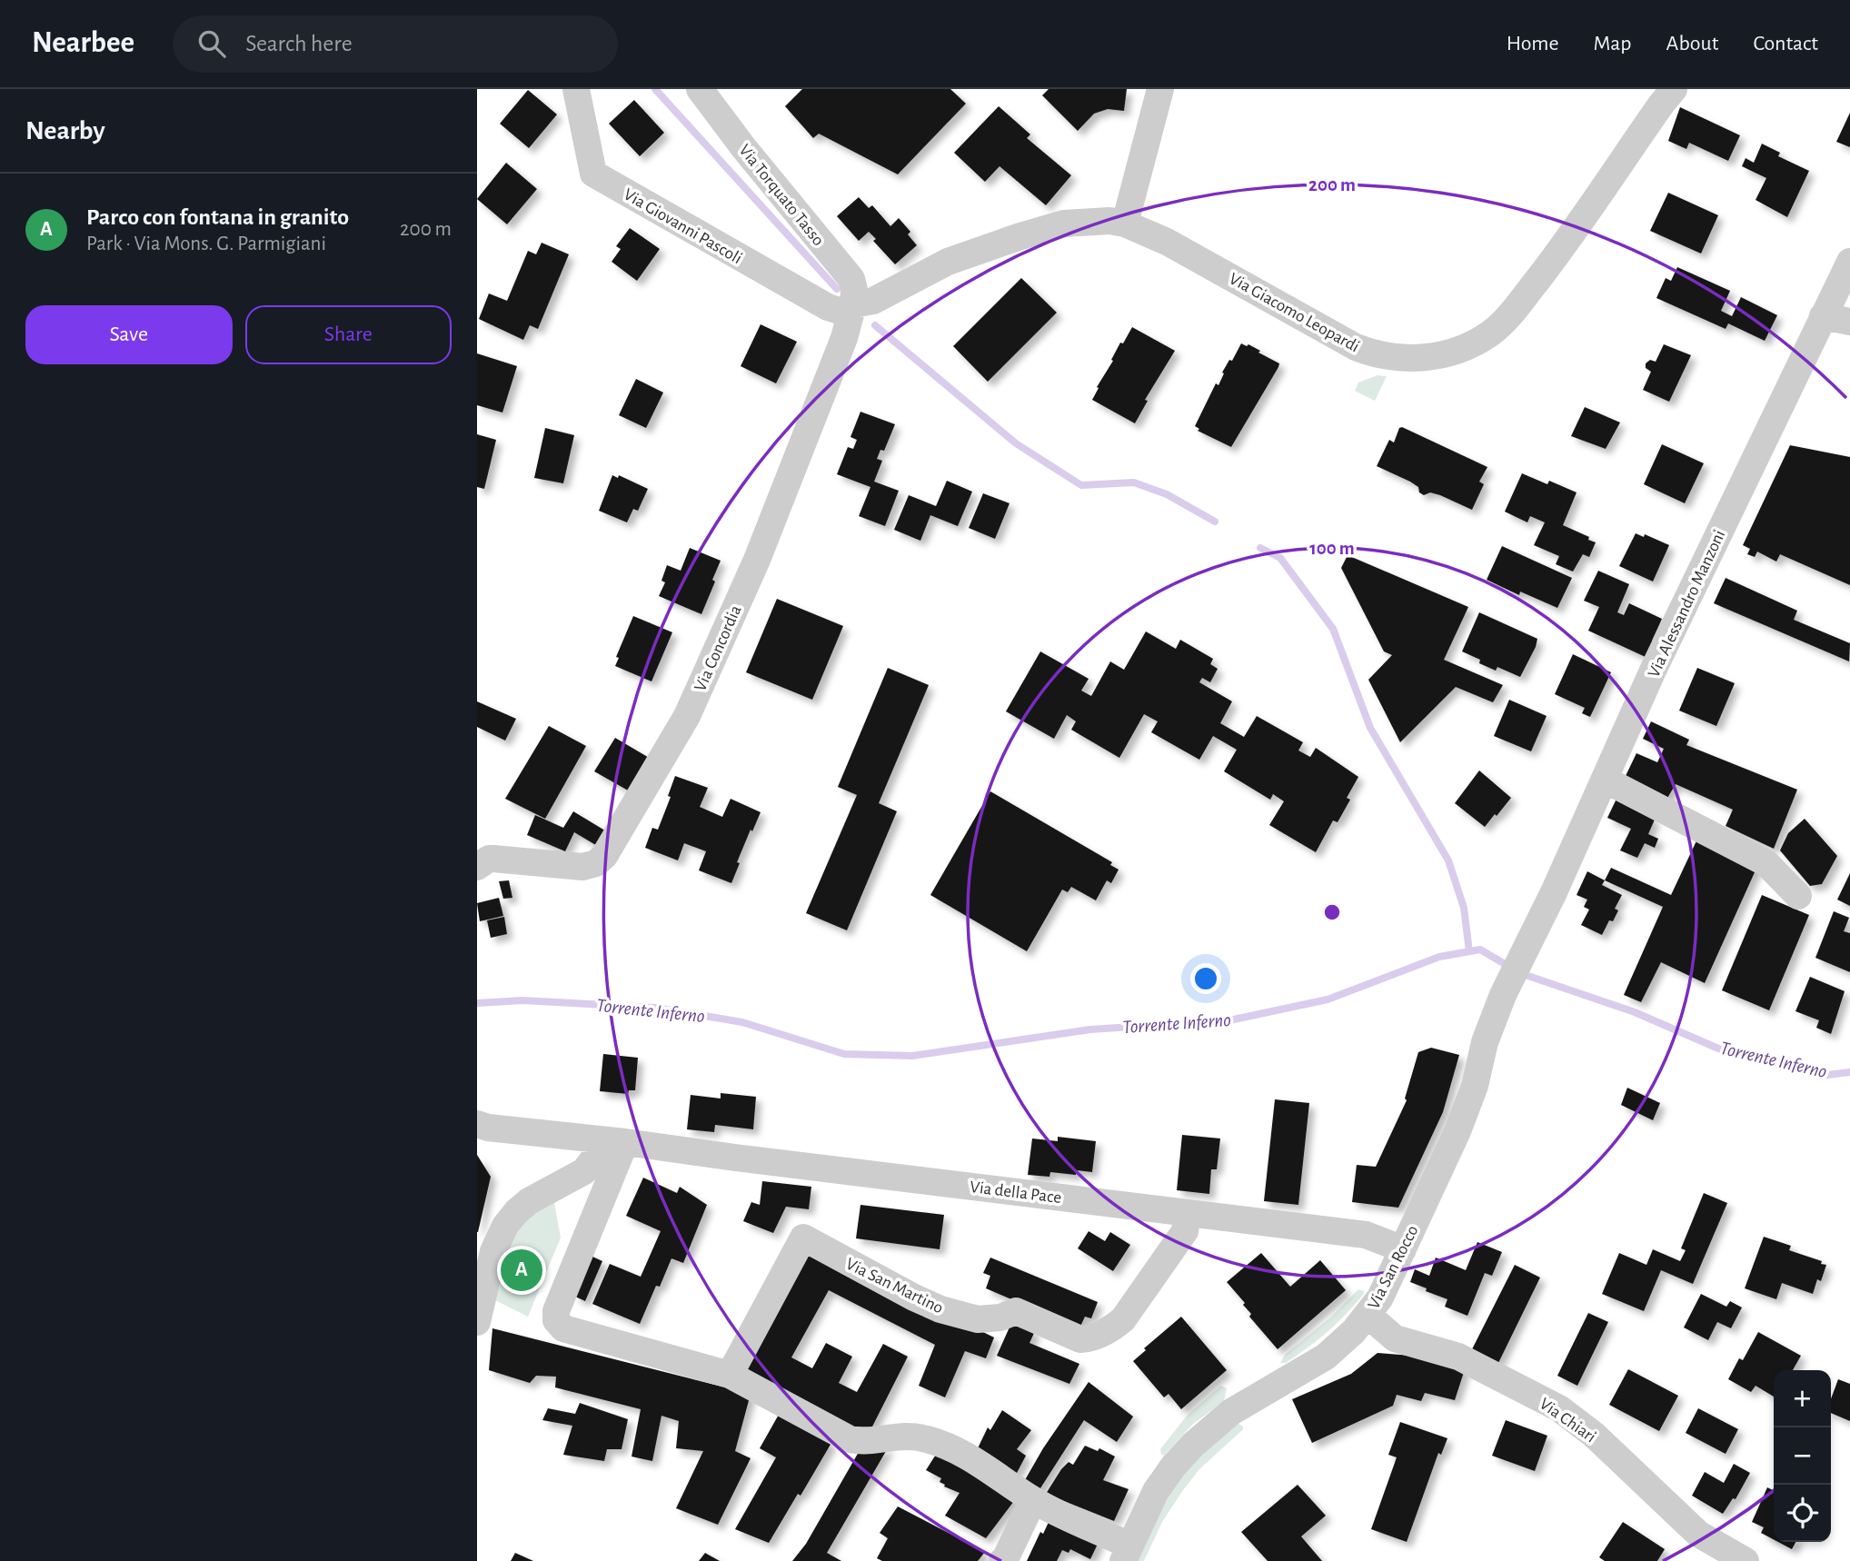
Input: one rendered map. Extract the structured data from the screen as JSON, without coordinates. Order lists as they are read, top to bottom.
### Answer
{
  "streets": {
    "street": [
      "Via Torquato Tasso",
      "Via Giovanni Pascoli",
      "Via Giacomo Leopardi",
      "Via Alessandro Manzoni",
      "Via Concordia",
      "Via della Pace",
      "Via San Rocco",
      "Via San Martino",
      "Via Chiari"
    ]
  },
  "crossings": [
    ["Via Torquato Tasso", "Via Giovanni Pascoli"],
    ["Via Torquato Tasso", "Via Giacomo Leopardi"],
    ["Via Torquato Tasso", "Via Concordia"],
    ["Via Giovanni Pascoli", "Via Giacomo Leopardi"],
    ["Via Giovanni Pascoli", "Via Concordia"],
    ["Via Giacomo Leopardi", "Via Concordia"],
    ["Via Alessandro Manzoni", "Via San Rocco"],
    ["Via della Pace", "Via San Rocco"],
    ["Via della Pace", "Via San Martino"],
    ["Via San Rocco", "Via Chiari"]
  ],
  "water": ["Torrente Inferno"],
  "page": {
    "header": "Nearbee",
    "search": "Search here",
    "nav": [
      "Home",
      "Map",
      "About",
      "Contact"
    ],
    "heading": "Nearby",
    "list": [
      {
        "mark": "A",
        "name": "Parco con fontana in granito",
        "note": "Park · Via Mons. G. Parmigiani",
        "value": "200 m"
      }
    ],
    "buttons": ["Save", "Share"],
    "pins": "A",
    "map_buttons": ["+", "−"]
  },
  "rings": ["200 m", "100 m"]
}
